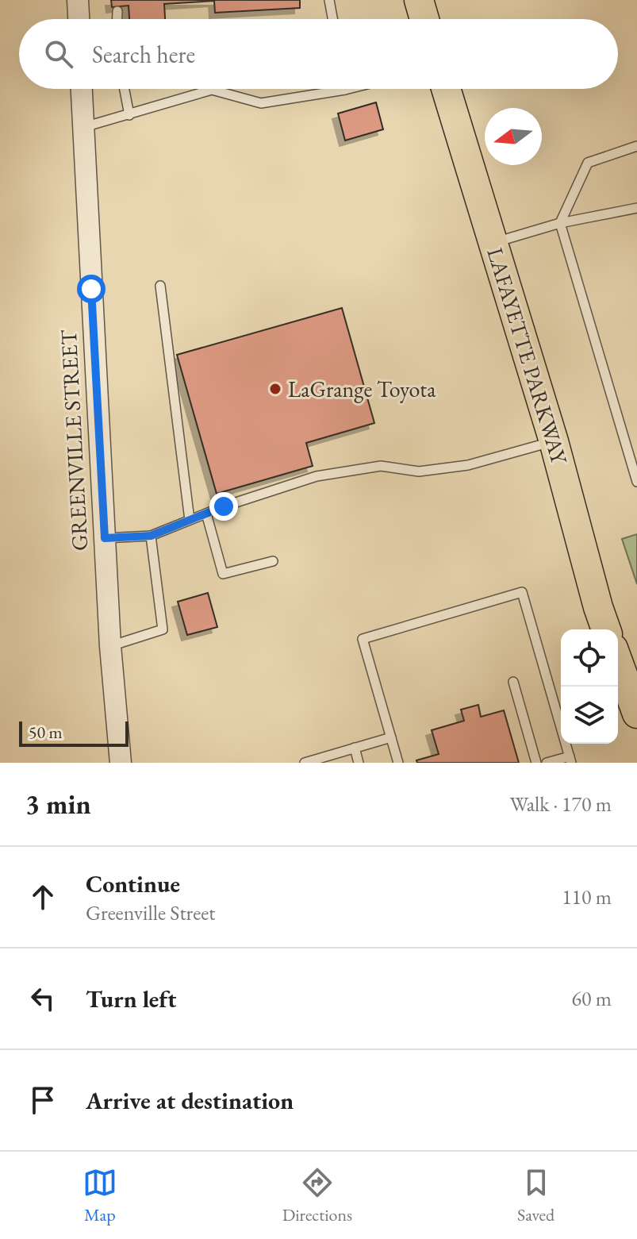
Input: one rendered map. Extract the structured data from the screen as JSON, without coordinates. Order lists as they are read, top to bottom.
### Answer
{
  "streets": {
    "highway": ["LAFAYETTE PARKWAY"],
    "street": ["GREENVILLE STREET"]
  },
  "places": ["LaGrange Toyota"],
  "scale_bar": "50 m",
  "north": "left",
  "page": {
    "search": "Search here",
    "scale": "50 m",
    "heading": ["3 min", "Walk · 170 m"],
    "list": [
      ["Continue", "Greenville Street", "110 m"],
      ["Turn left", "60 m"],
      "Arrive at destination"
    ],
    "nav": ["Map", "Directions", "Saved"]
  }
}
